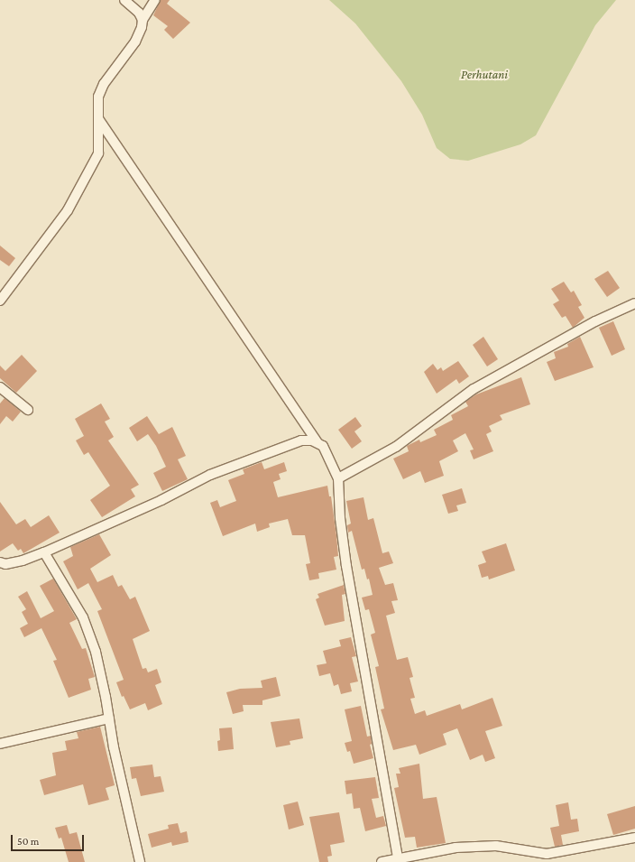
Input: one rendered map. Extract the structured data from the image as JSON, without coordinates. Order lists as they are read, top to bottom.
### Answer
{
  "parks": ["Perhutani"],
  "scale_bar": "50 m"
}
